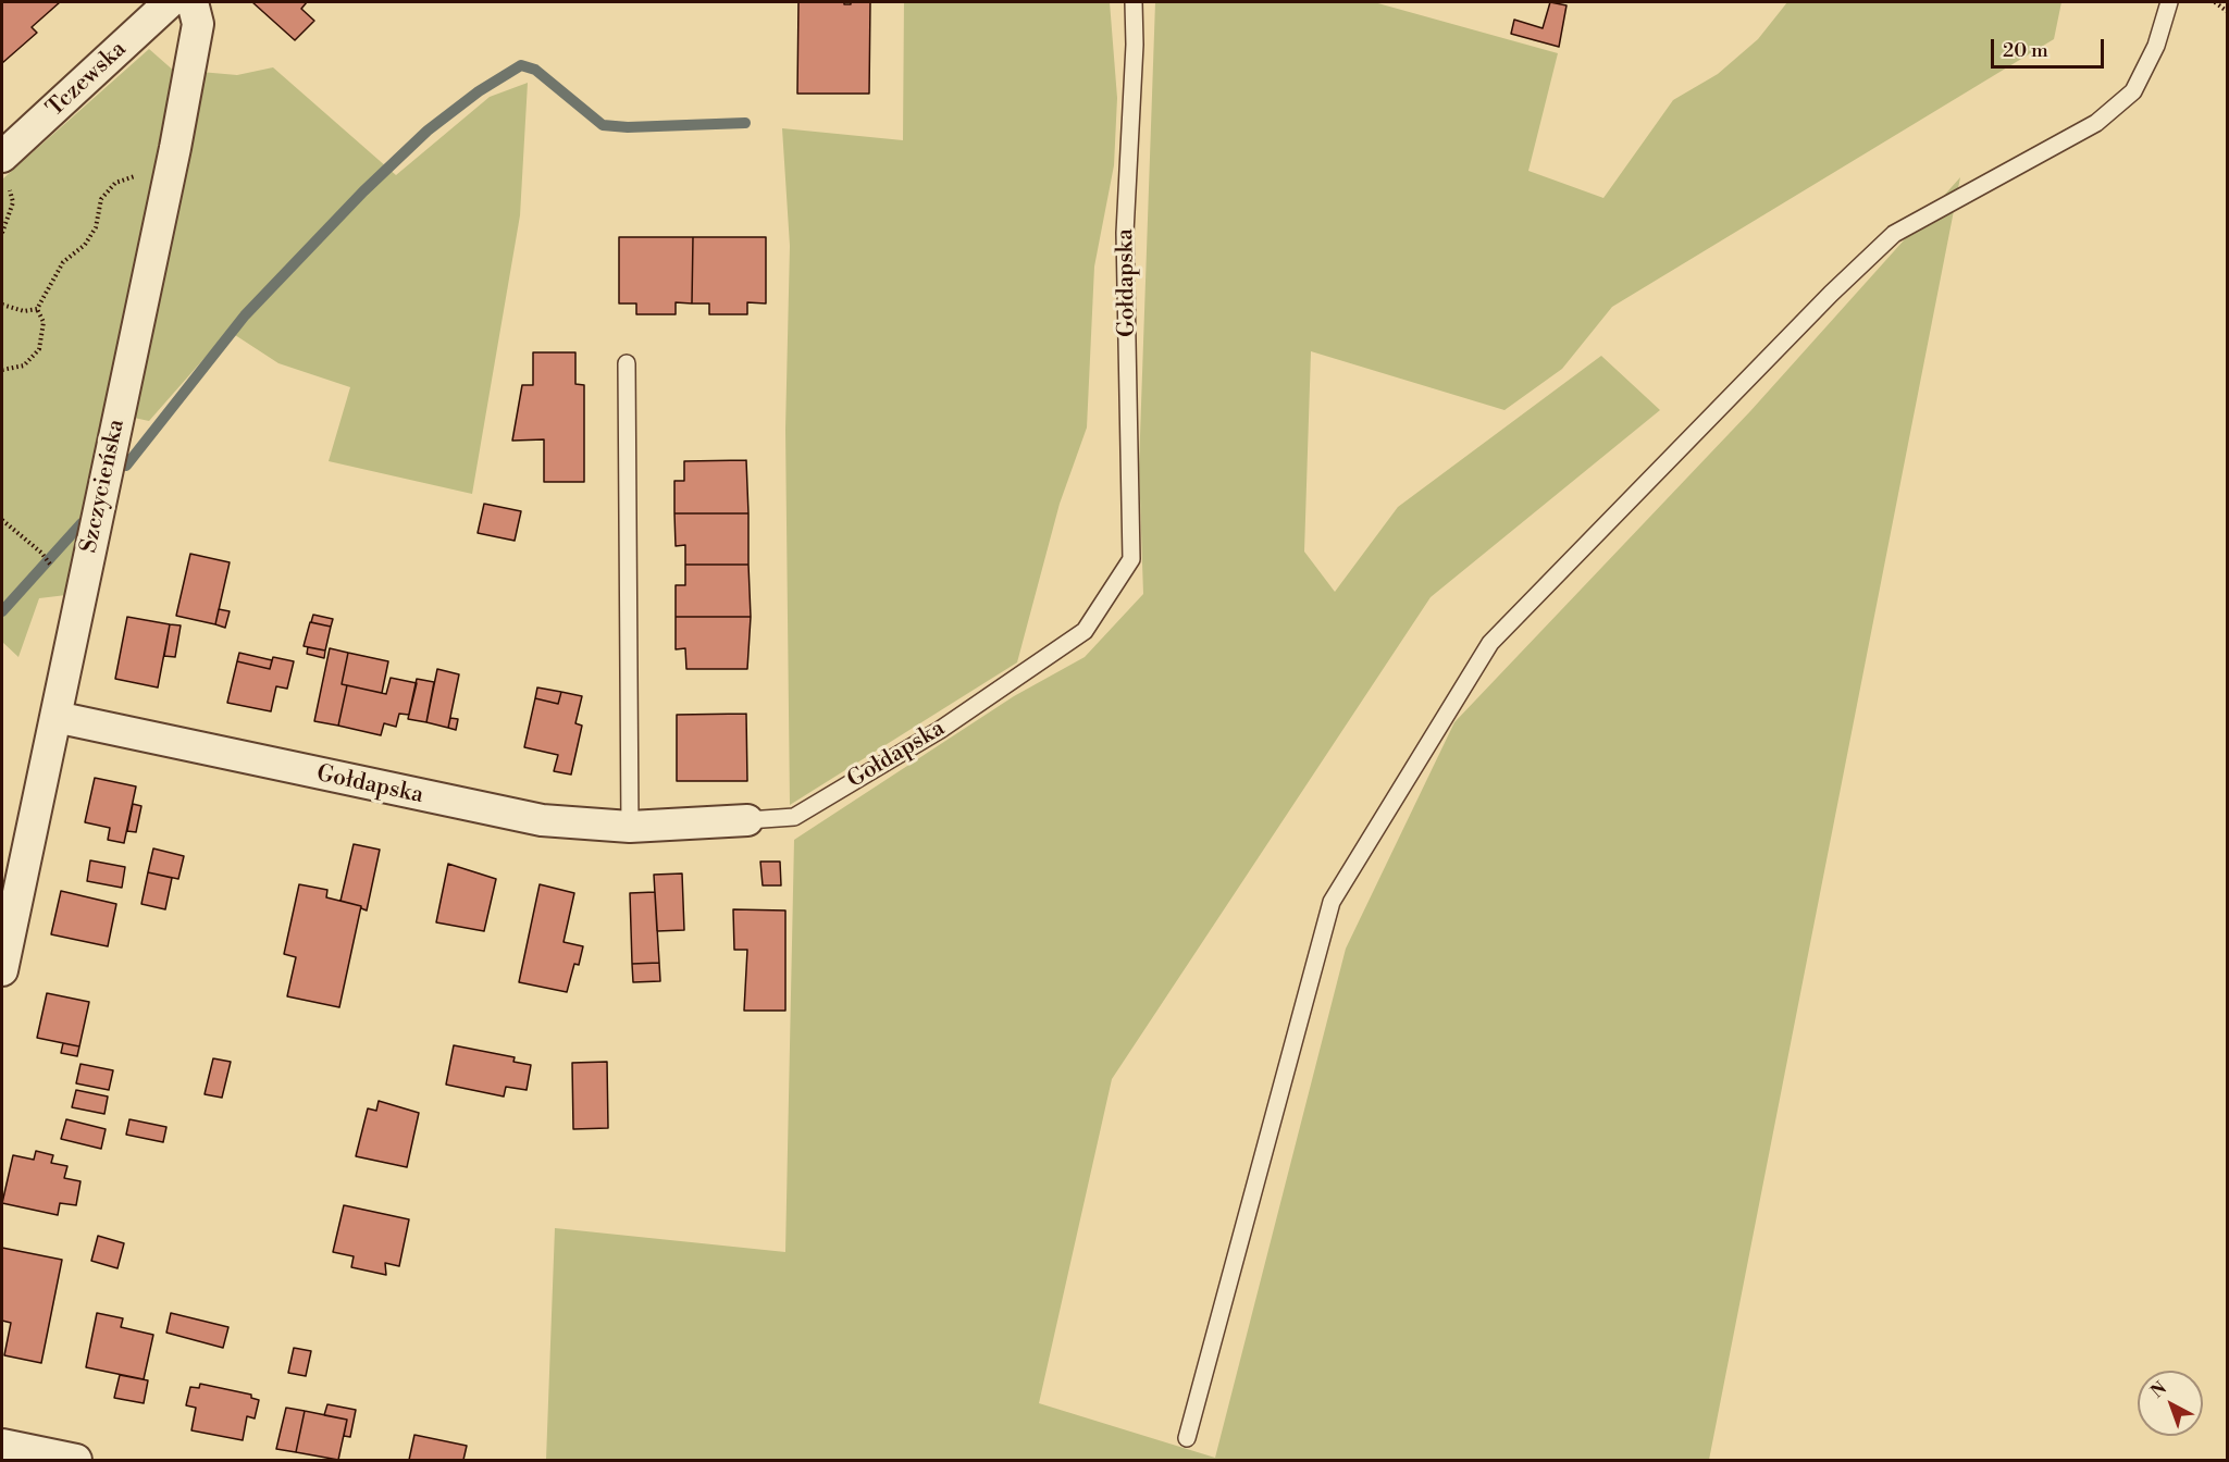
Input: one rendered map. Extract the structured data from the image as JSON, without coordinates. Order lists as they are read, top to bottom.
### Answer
{
  "streets": {
    "street": ["Tczewska", "Gołdapska", "Szczycieńska"]
  },
  "crossings": [
    ["Gołdapska", "Szczycieńska"]
  ],
  "scale_bar": "20 m",
  "north": "top left"
}
